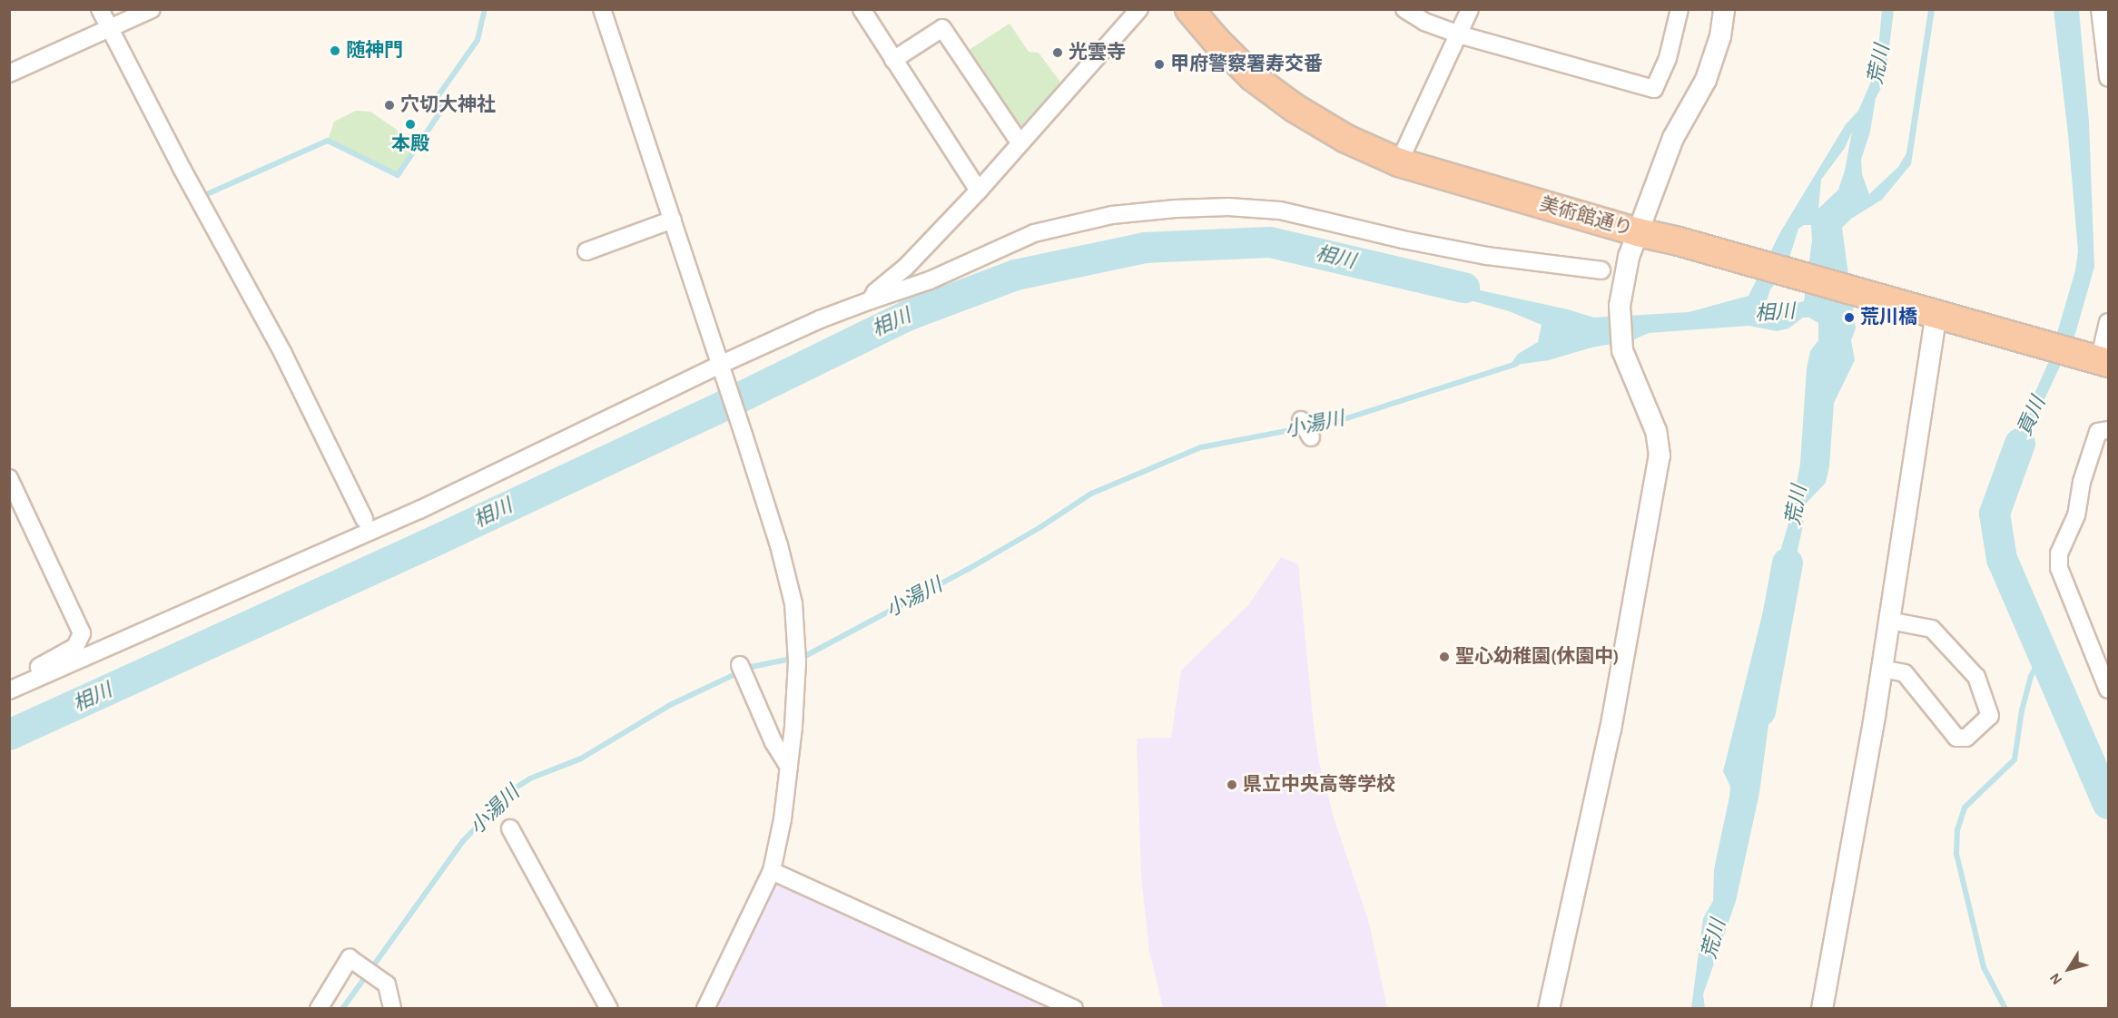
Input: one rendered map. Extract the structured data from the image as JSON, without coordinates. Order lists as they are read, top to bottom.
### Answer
{
  "streets": {
    "highway": ["美術館通り"]
  },
  "water": [
    "荒川",
    "相川",
    "貢川",
    "小湯川"
  ],
  "places": [
    "随神門",
    "光雲寺",
    "甲府警察署寿交番",
    "穴切大神社",
    "本殿",
    "荒川橋",
    "聖心幼稚園(休園中)",
    "県立中央高等学校"
  ],
  "north": "bottom left"
}
